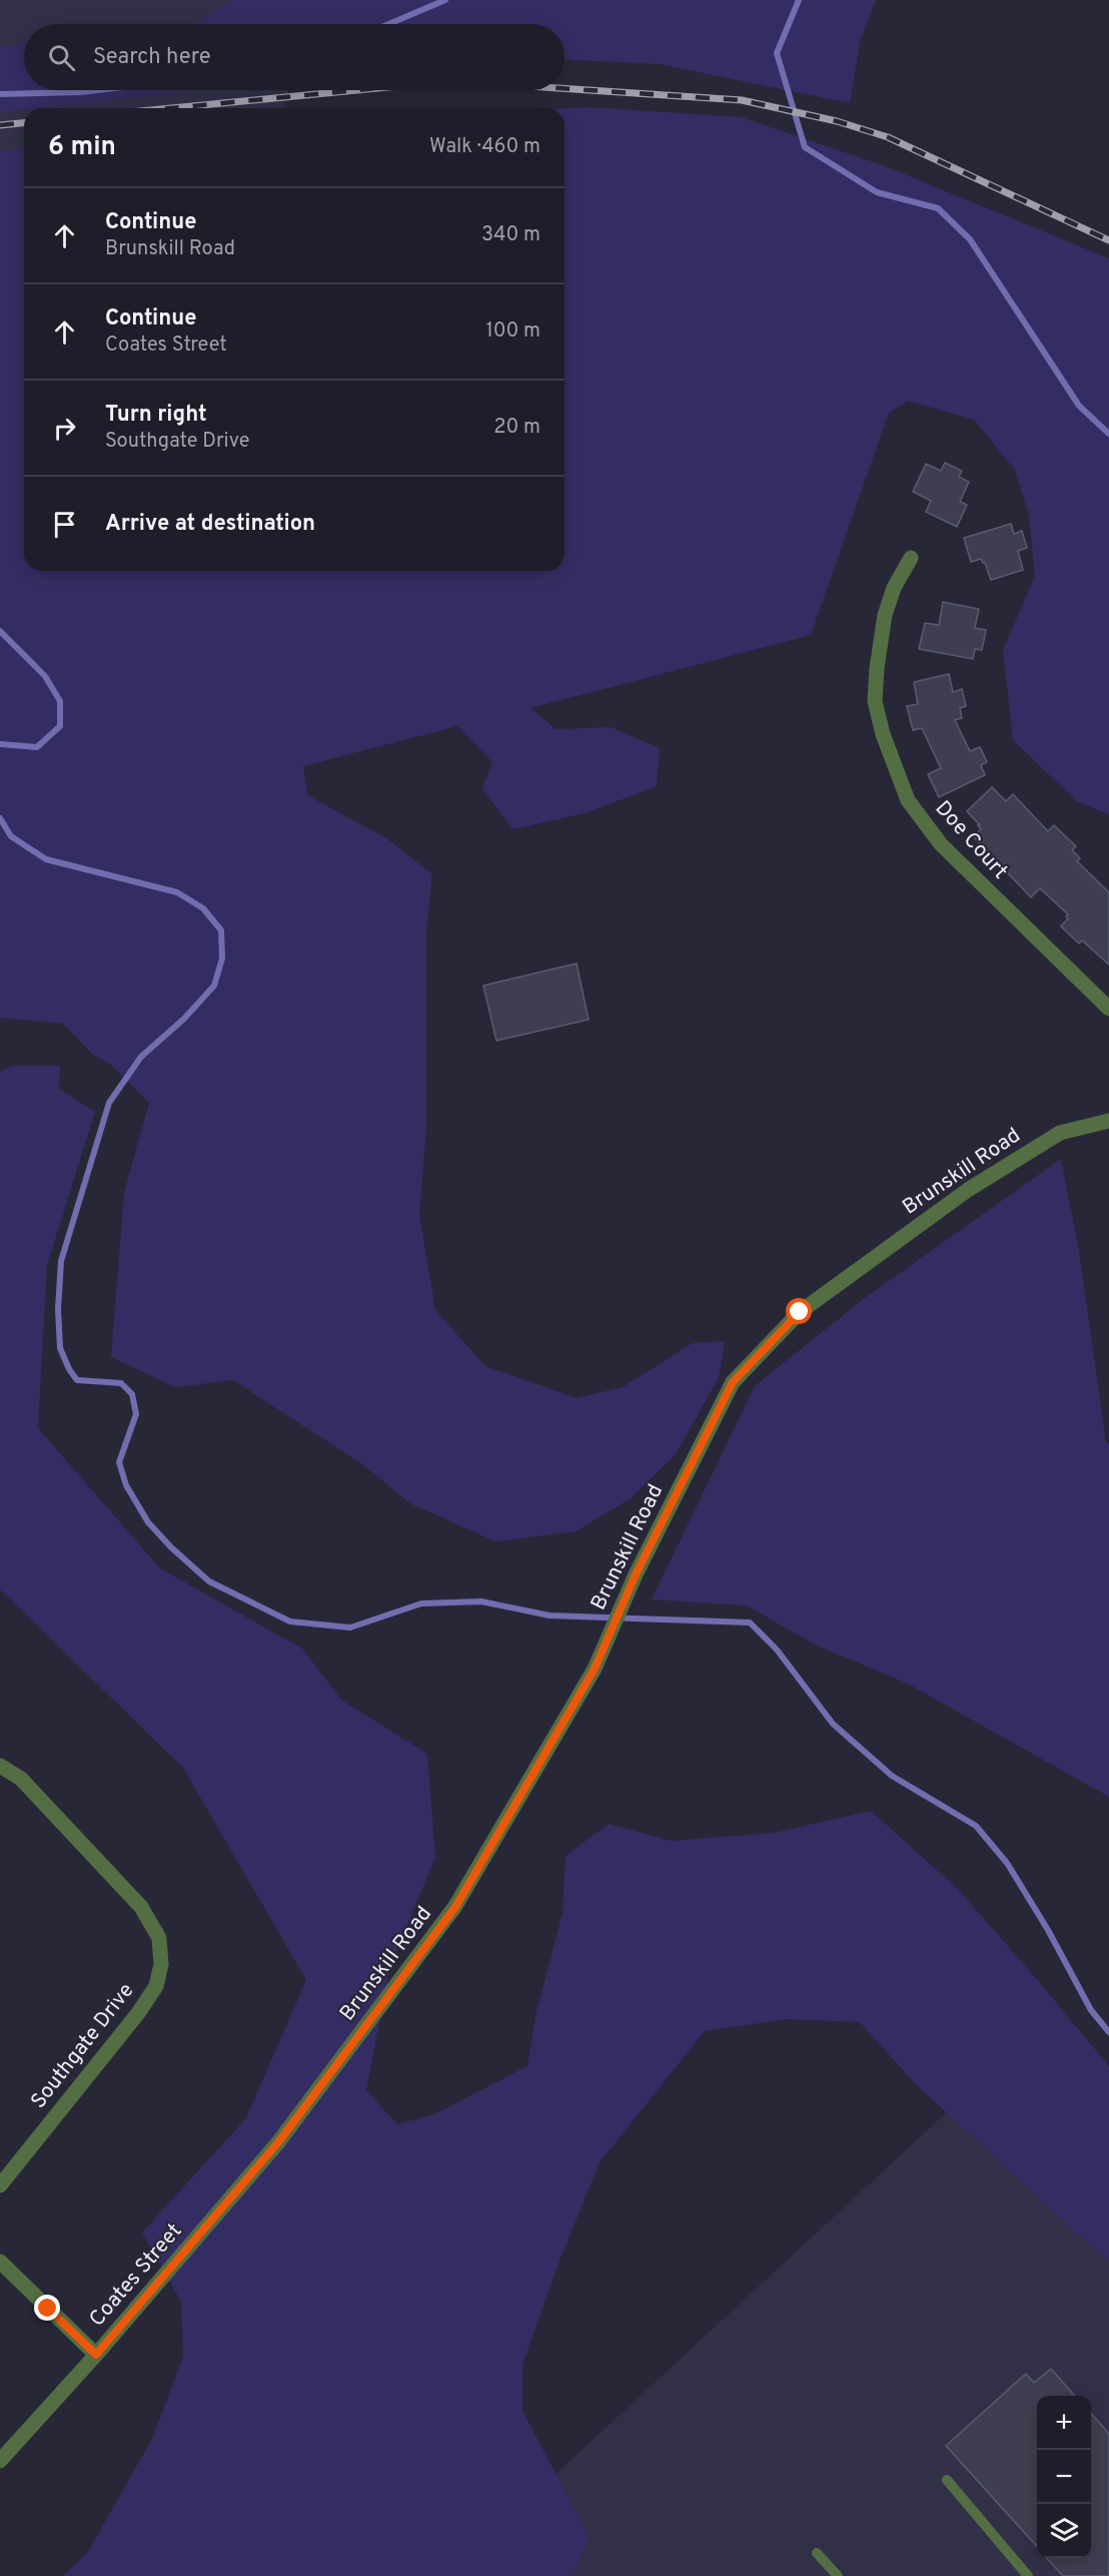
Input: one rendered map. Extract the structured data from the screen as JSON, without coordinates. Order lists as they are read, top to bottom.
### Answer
{
  "streets": {
    "street": [
      "Doe Court",
      "Brunskill Road",
      "Southgate Drive",
      "Coates Street"
    ]
  },
  "crossings": [
    ["Brunskill Road", "Coates Street"]
  ],
  "page": {
    "search": "Search here",
    "heading": ["6 min", "Walk · 460 m"],
    "list": [
      ["Continue", "Brunskill Road", "340 m"],
      ["Continue", "Coates Street", "100 m"],
      ["Turn right", "Southgate Drive", "20 m"],
      "Arrive at destination"
    ],
    "map_buttons": ["+", "−"]
  }
}
